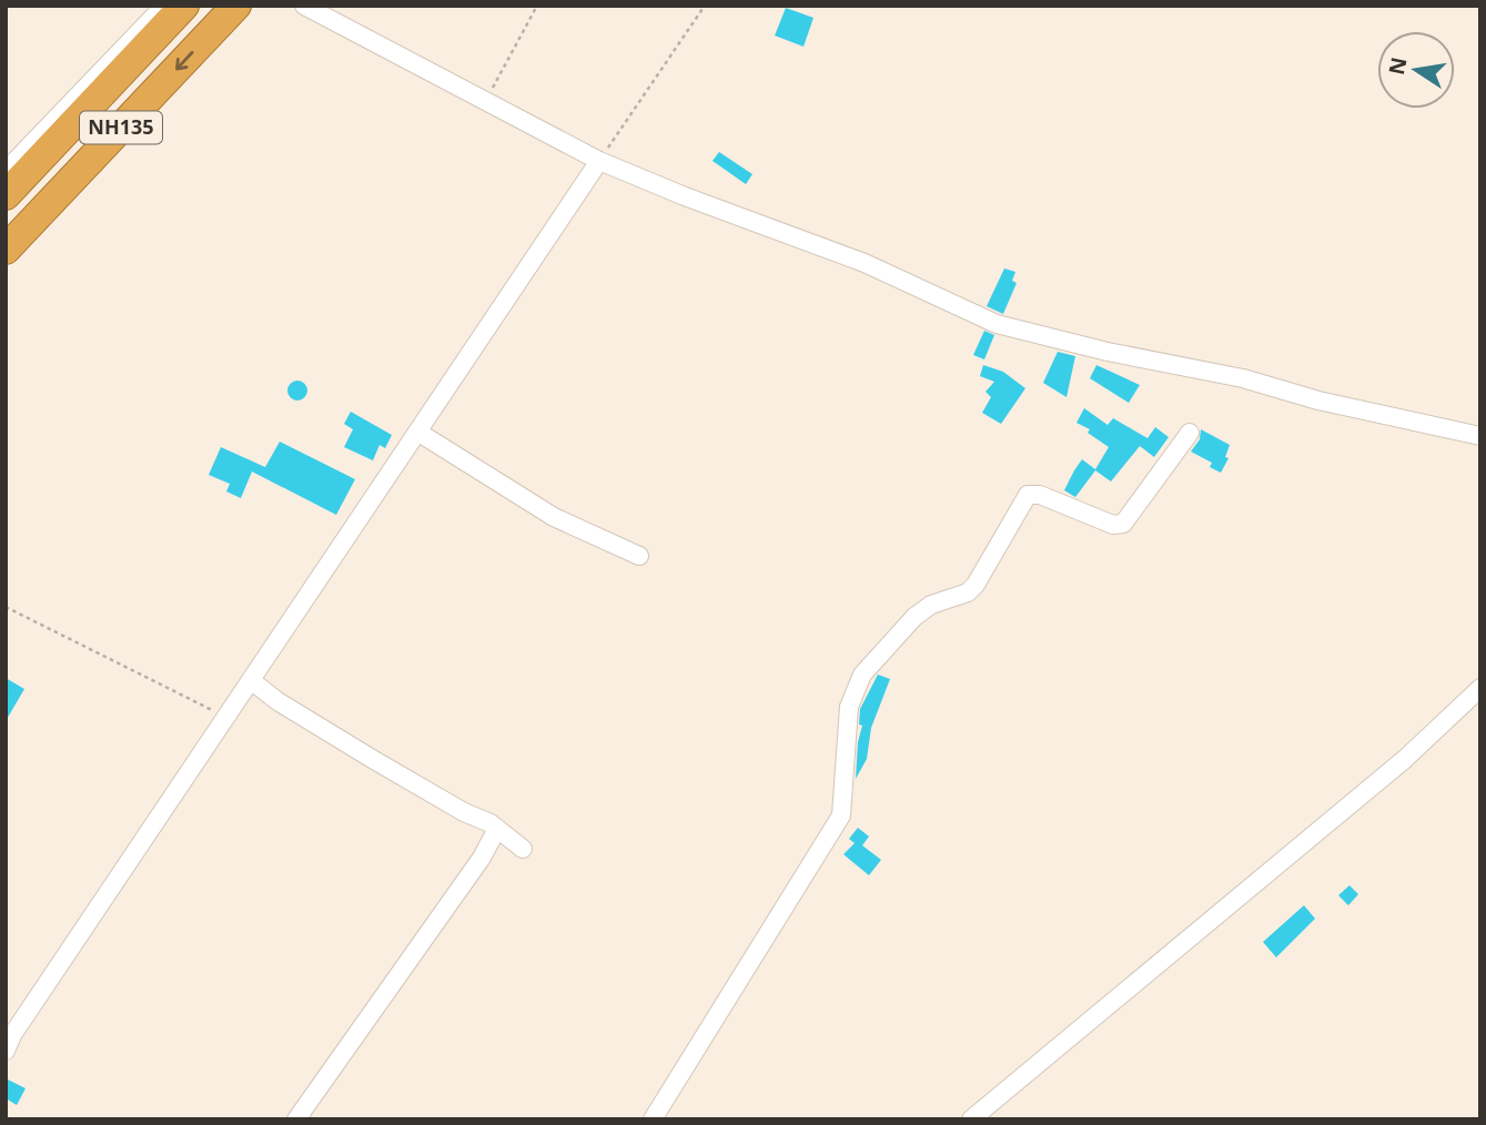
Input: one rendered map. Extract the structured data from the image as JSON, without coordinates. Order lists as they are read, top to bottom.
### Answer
{
  "streets": {
    "highway": ["NH135"]
  },
  "north": "left"
}
